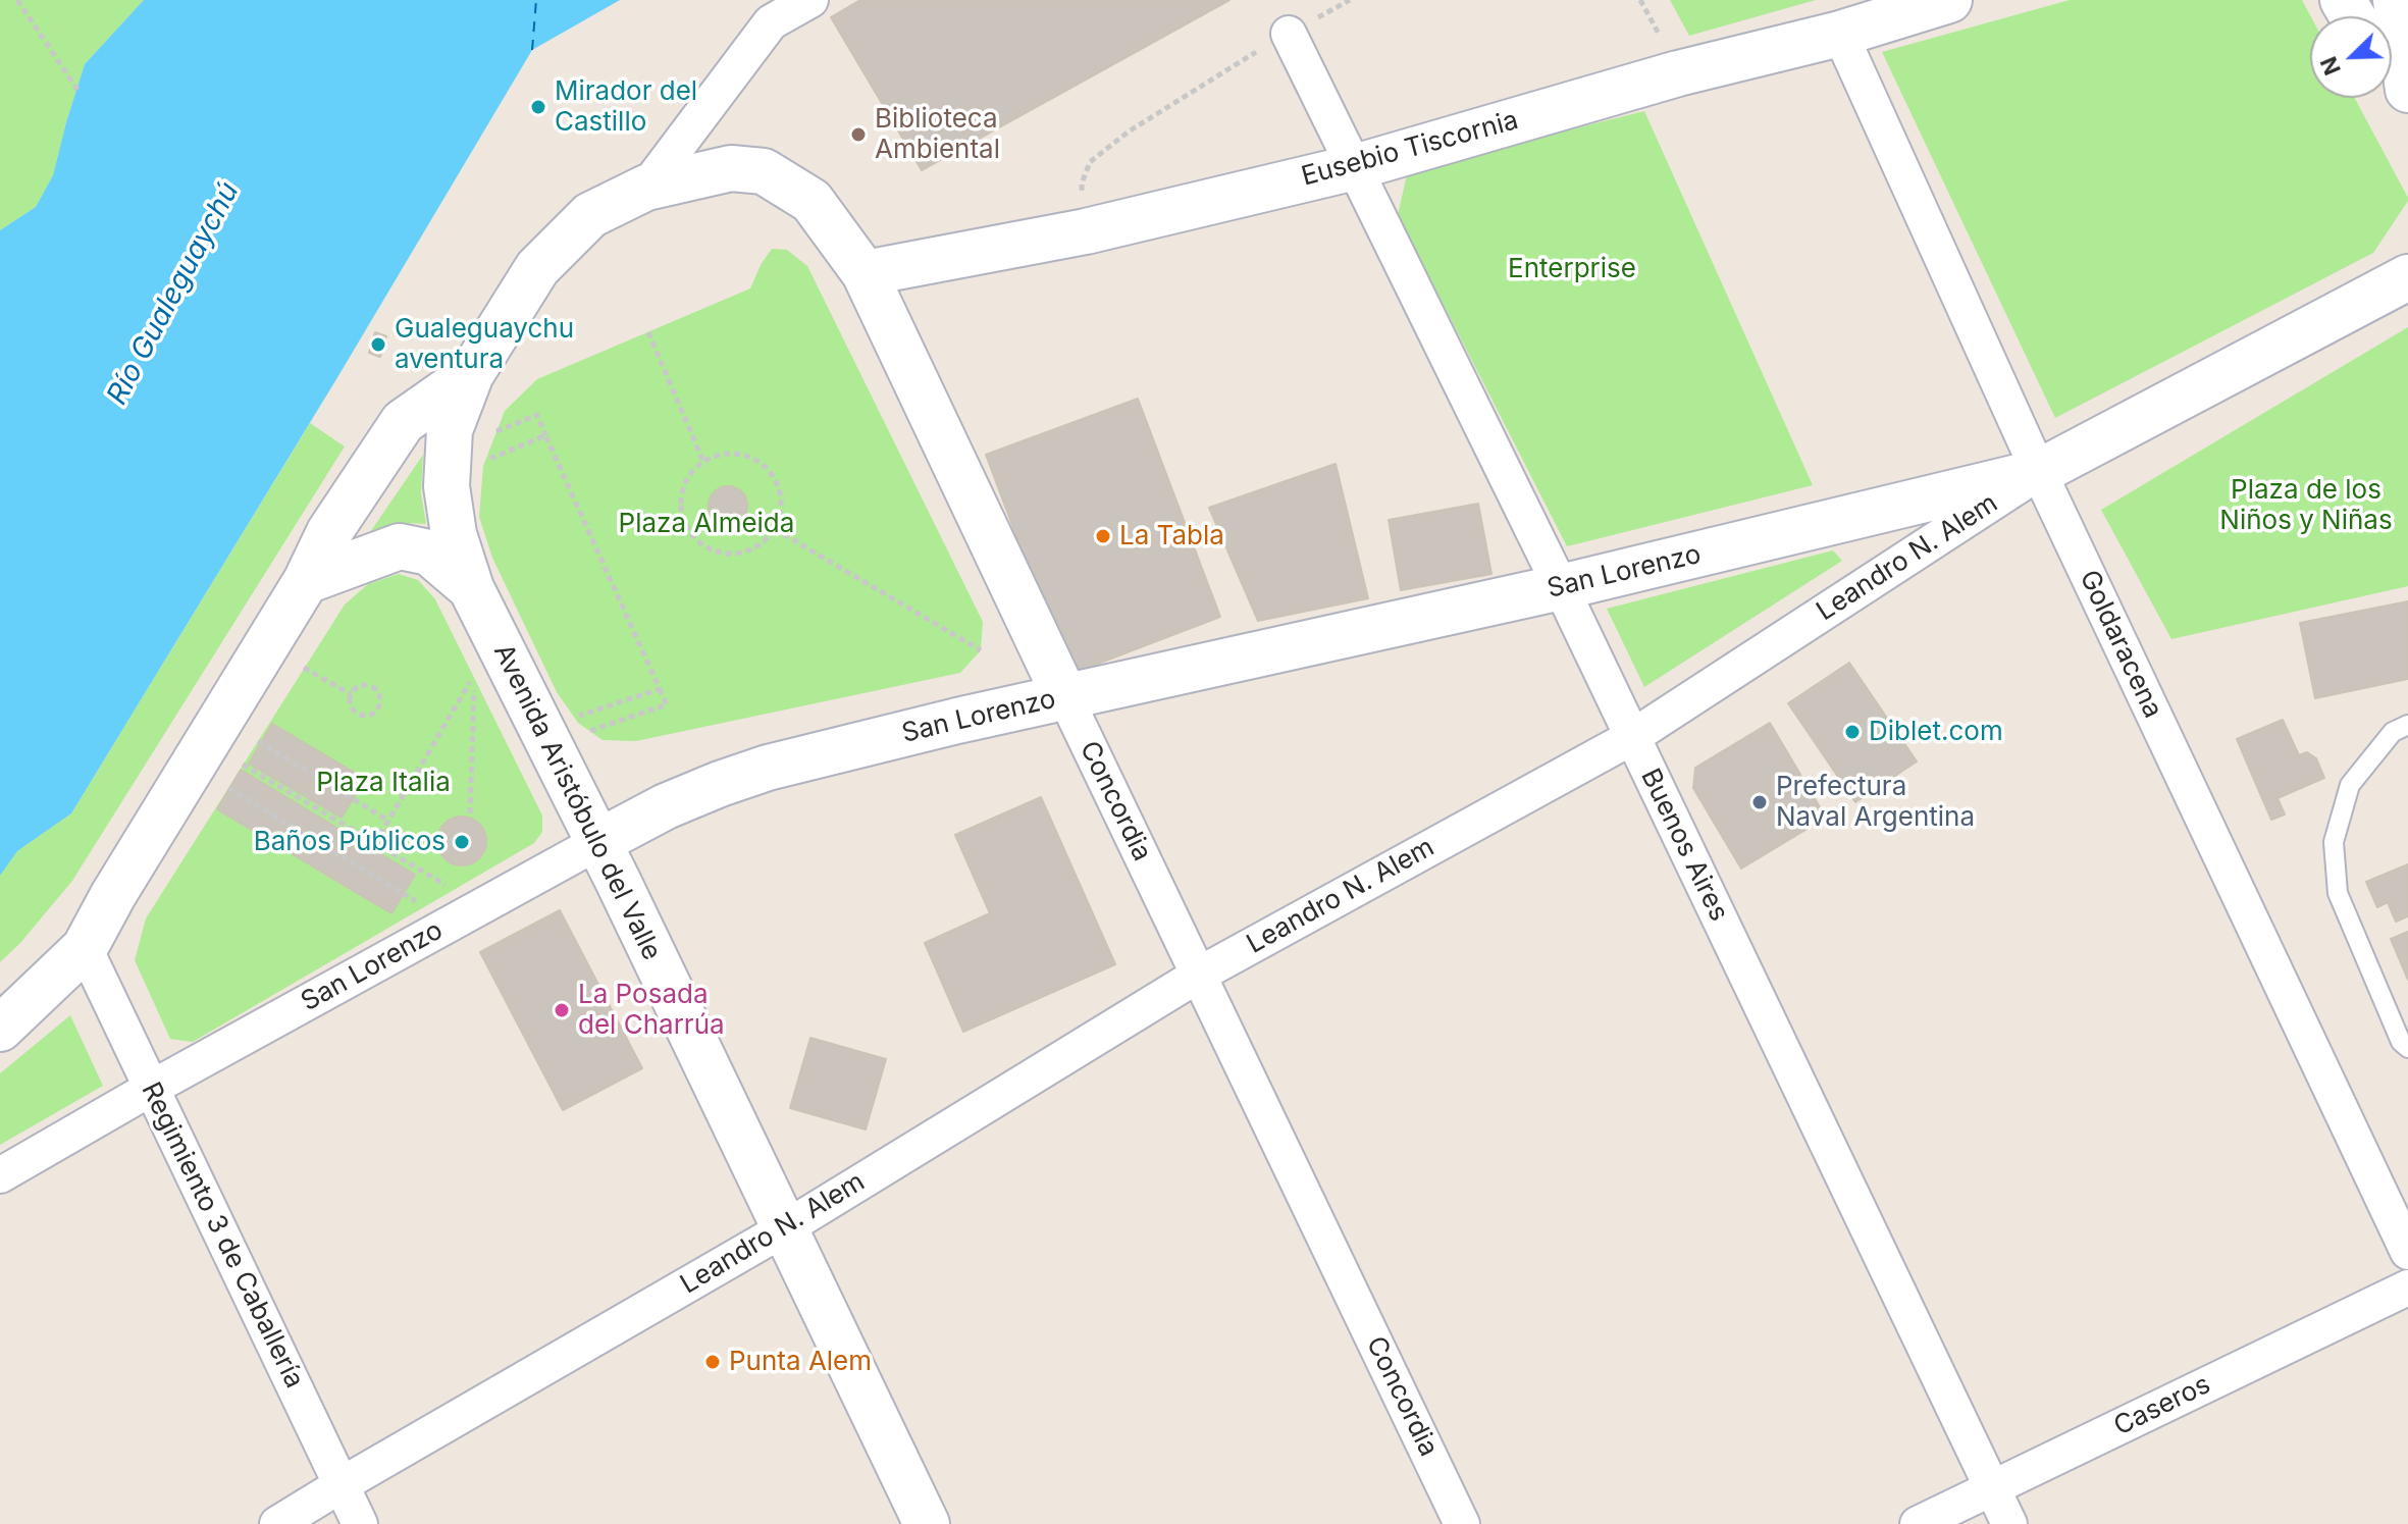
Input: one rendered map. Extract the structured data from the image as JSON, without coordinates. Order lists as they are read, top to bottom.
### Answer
{
  "streets": {
    "main road": [
      "Eusebio Tiscornia",
      "Leandro N. Alem",
      "San Lorenzo",
      "Concordia",
      "Avenida Aristóbulo del Valle"
    ],
    "street": [
      "Goldaracena",
      "Buenos Aires",
      "Regimiento 3 de Caballería",
      "Caseros"
    ]
  },
  "crossings": [
    ["Eusebio Tiscornia", "Goldaracena"],
    ["Eusebio Tiscornia", "Concordia"],
    ["Eusebio Tiscornia", "Buenos Aires"],
    ["Leandro N. Alem", "San Lorenzo"],
    ["Leandro N. Alem", "Goldaracena"],
    ["Leandro N. Alem", "Concordia"],
    ["Leandro N. Alem", "Avenida Aristóbulo del Valle"],
    ["Leandro N. Alem", "Buenos Aires"],
    ["Leandro N. Alem", "Regimiento 3 de Caballería"],
    ["San Lorenzo", "Goldaracena"],
    ["San Lorenzo", "Concordia"],
    ["San Lorenzo", "Avenida Aristóbulo del Valle"],
    ["San Lorenzo", "Buenos Aires"],
    ["San Lorenzo", "Regimiento 3 de Caballería"],
    ["Concordia", "Avenida Aristóbulo del Valle"],
    ["Buenos Aires", "Caseros"]
  ],
  "water": ["Río Gualeguaychú"],
  "parks": [
    "Enterprise",
    "Plaza de los Niños y Niñas",
    "Plaza Almeida",
    "Plaza Italia"
  ],
  "places": [
    "Mirador del Castillo",
    "Biblioteca Ambiental",
    "Gualeguaychu aventura",
    "La Tabla",
    "Diblet.com",
    "Prefectura Naval Argentina",
    "Baños Públicos",
    "La Posada del Charrúa",
    "Punta Alem"
  ],
  "north": "bottom left"
}
